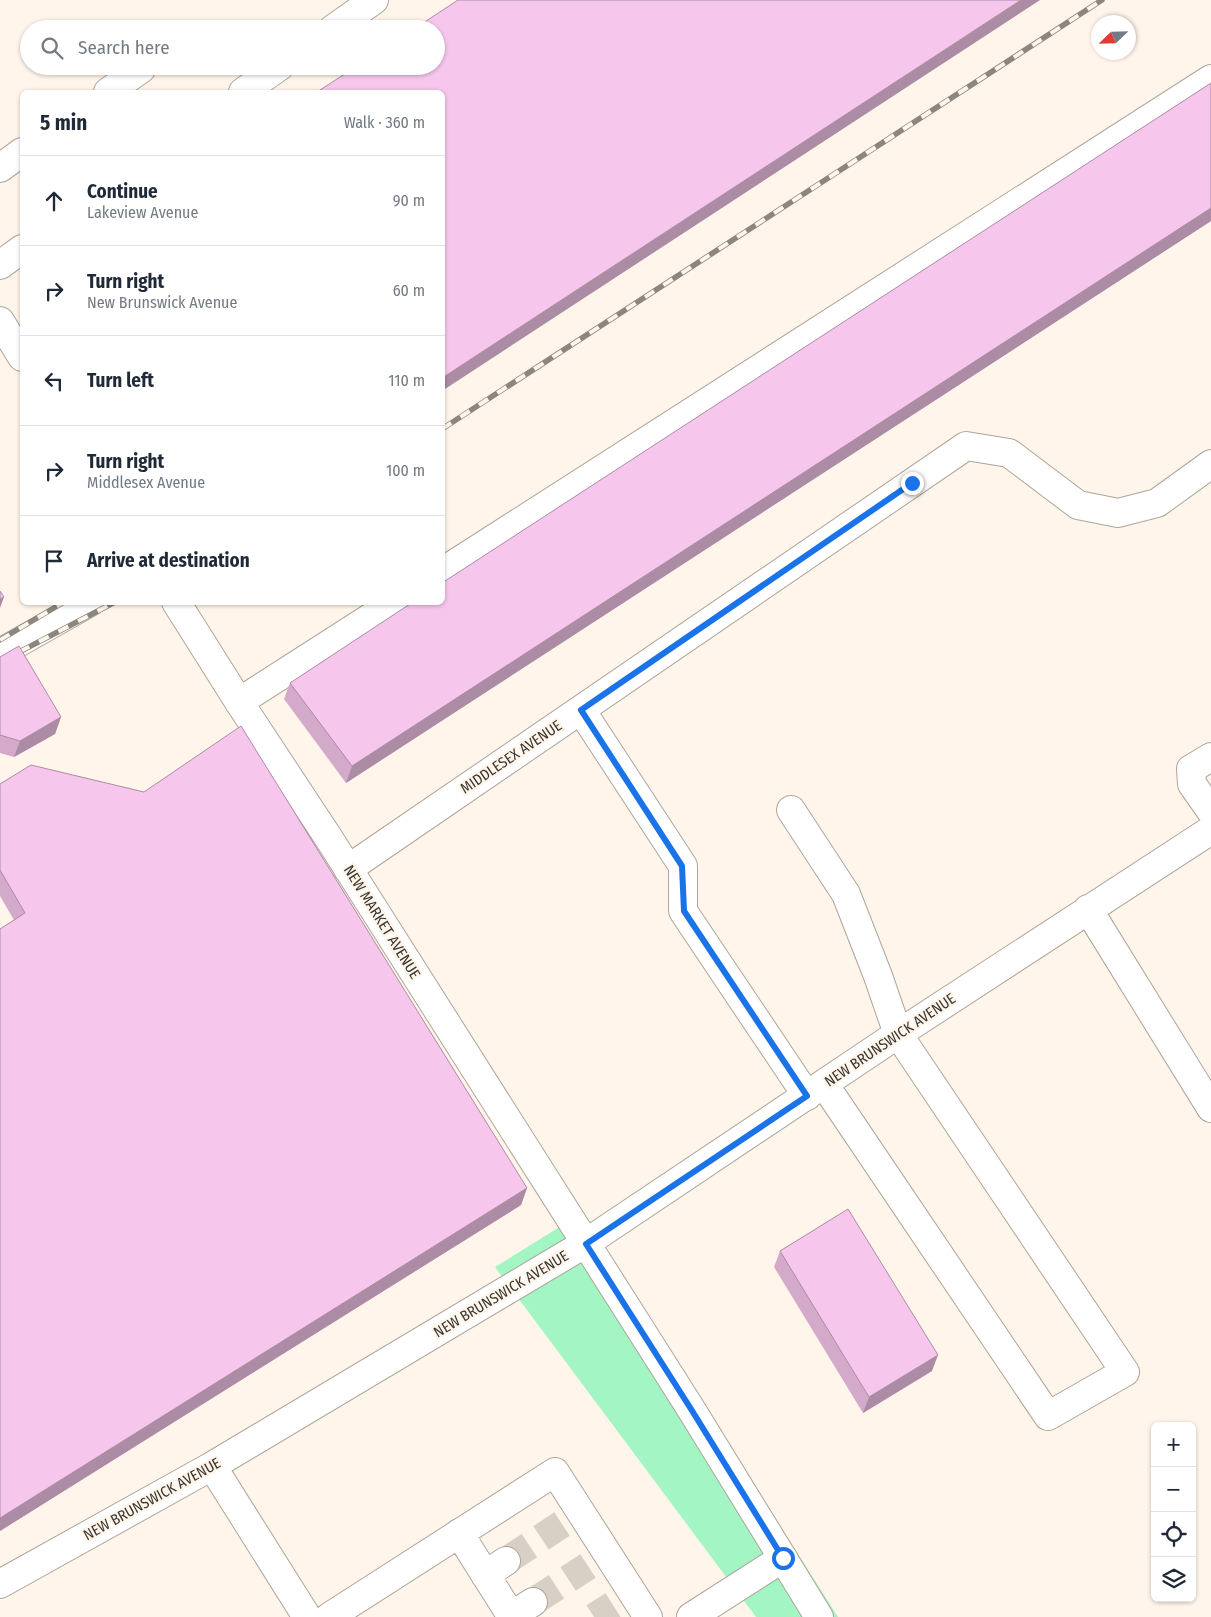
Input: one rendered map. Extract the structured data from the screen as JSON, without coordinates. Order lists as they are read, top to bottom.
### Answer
{
  "streets": {
    "street": ["MIDDLESEX AVENUE", "NEW MARKET AVENUE", "NEW BRUNSWICK AVENUE"]
  },
  "crossings": [
    ["MIDDLESEX AVENUE", "NEW MARKET AVENUE"],
    ["NEW MARKET AVENUE", "NEW BRUNSWICK AVENUE"]
  ],
  "north": "bottom left",
  "page": {
    "search": "Search here",
    "heading": ["5 min", "Walk · 360 m"],
    "list": [
      ["Continue", "Lakeview Avenue", "90 m"],
      ["Turn right", "New Brunswick Avenue", "60 m"],
      ["Turn left", "110 m"],
      ["Turn right", "Middlesex Avenue", "100 m"],
      "Arrive at destination"
    ],
    "map_buttons": ["+", "−"]
  }
}
